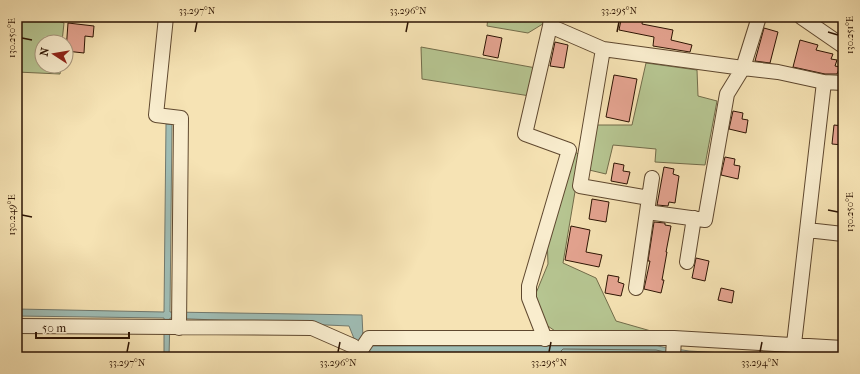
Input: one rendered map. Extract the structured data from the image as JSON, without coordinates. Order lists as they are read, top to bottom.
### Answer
{
  "scale_bar": "50 m",
  "north": "left",
  "coordinates": [
    "33.297°N",
    "33.296°N",
    "33.295°N",
    "130.251°E",
    "130.250°E",
    "130.249°E",
    "33.294°N"
  ]
}
